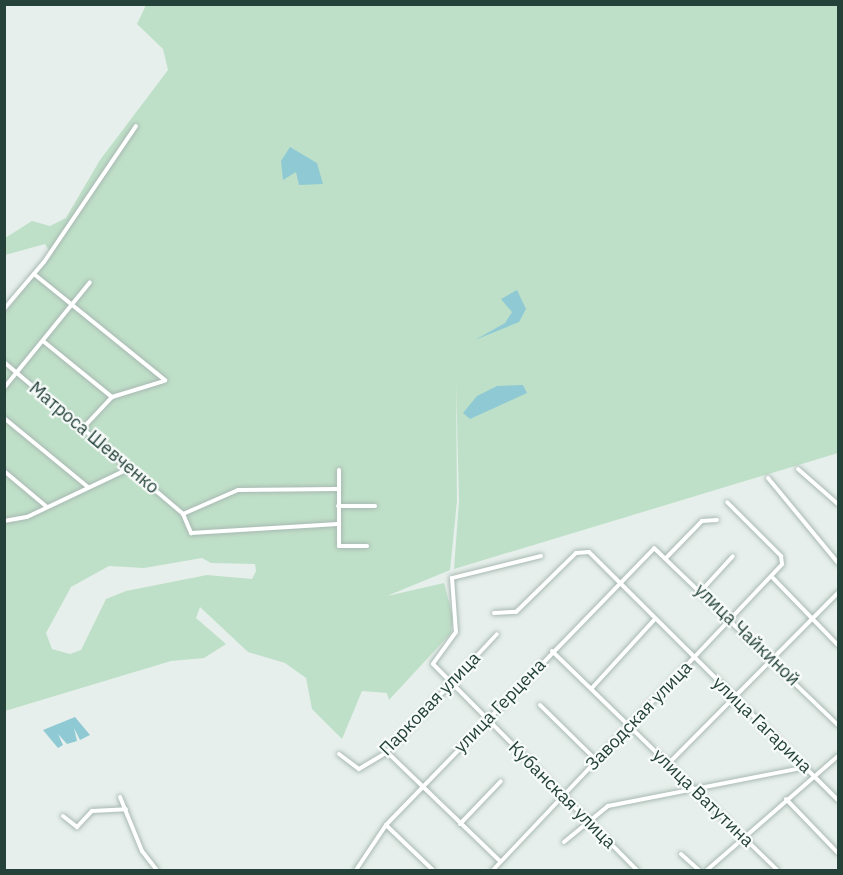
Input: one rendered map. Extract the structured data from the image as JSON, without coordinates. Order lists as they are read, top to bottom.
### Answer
{
  "streets": {
    "street": [
      "Матроса Шевченко",
      "улица Чайкиной",
      "Парковая улица",
      "улица Герцена",
      "Заводская улица",
      "улица Гагарина",
      "Кубанская улица",
      "улица Ватутина"
    ]
  },
  "crossings": [
    ["улица Чайкиной", "улица Герцена"],
    ["улица Чайкиной", "Заводская улица"],
    ["Парковая улица", "Кубанская улица"],
    ["улица Герцена", "улица Гагарина"],
    ["улица Герцена", "Кубанская улица"],
    ["улица Герцена", "улица Ватутина"],
    ["Заводская улица", "улица Гагарина"],
    ["Заводская улица", "Кубанская улица"],
    ["Заводская улица", "улица Ватутина"]
  ]
}
